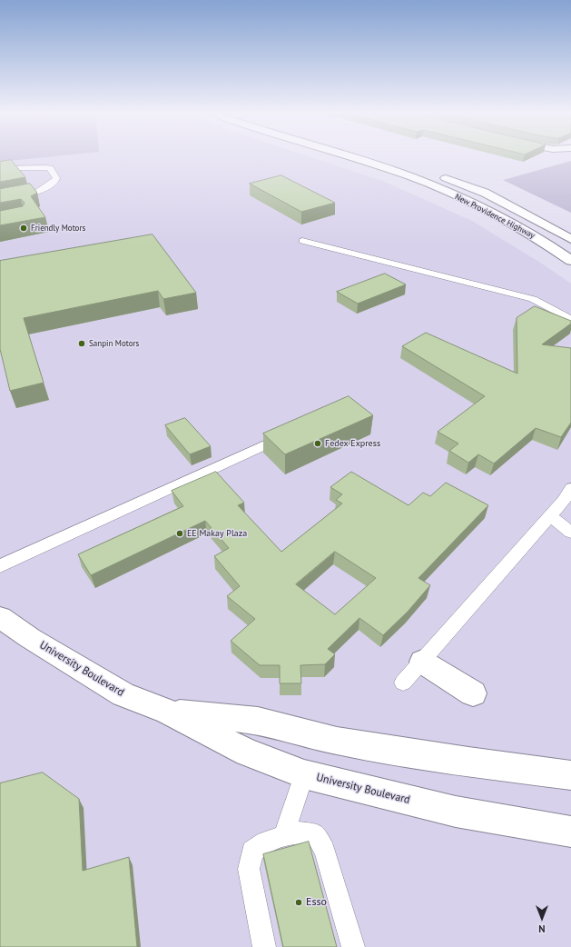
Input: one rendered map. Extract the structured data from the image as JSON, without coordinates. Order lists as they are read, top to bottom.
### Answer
{
  "streets": {
    "main road": ["New Providence Highway", "University Boulevard"]
  },
  "places": [
    "Friendly Motors",
    "Sanpin Motors",
    "Fedex Express",
    "EE Makay Plaza",
    "Esso"
  ],
  "north": "bottom"
}
